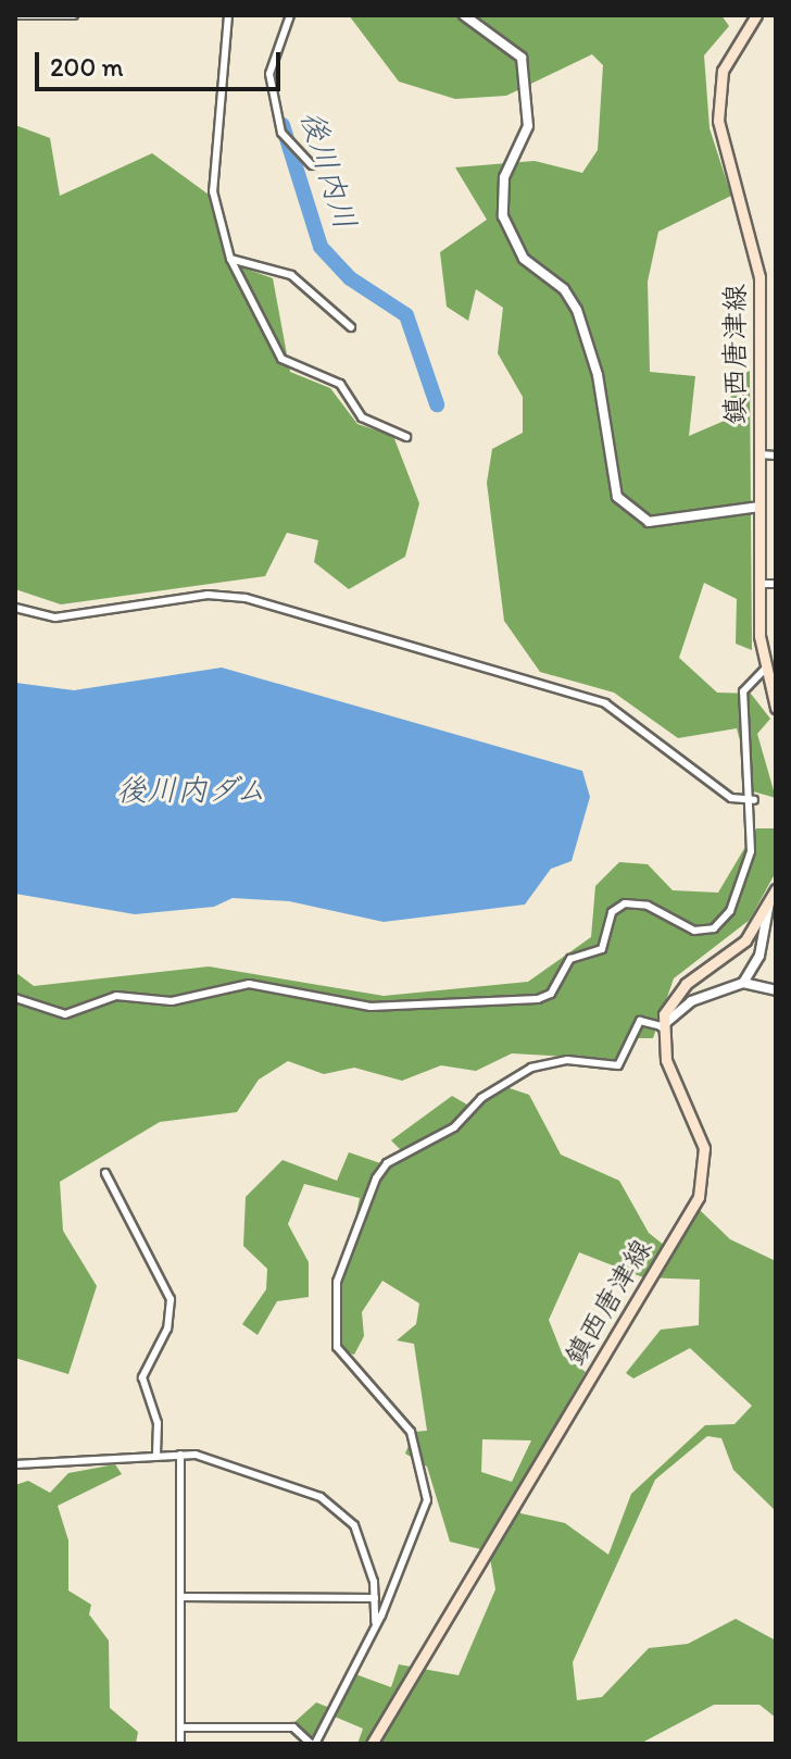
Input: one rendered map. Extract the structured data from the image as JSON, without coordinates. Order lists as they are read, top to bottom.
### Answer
{
  "streets": {
    "main road": ["鎮西唐津線"]
  },
  "water": ["後川内川", "後川内ダム"],
  "scale_bar": "200 m"
}
